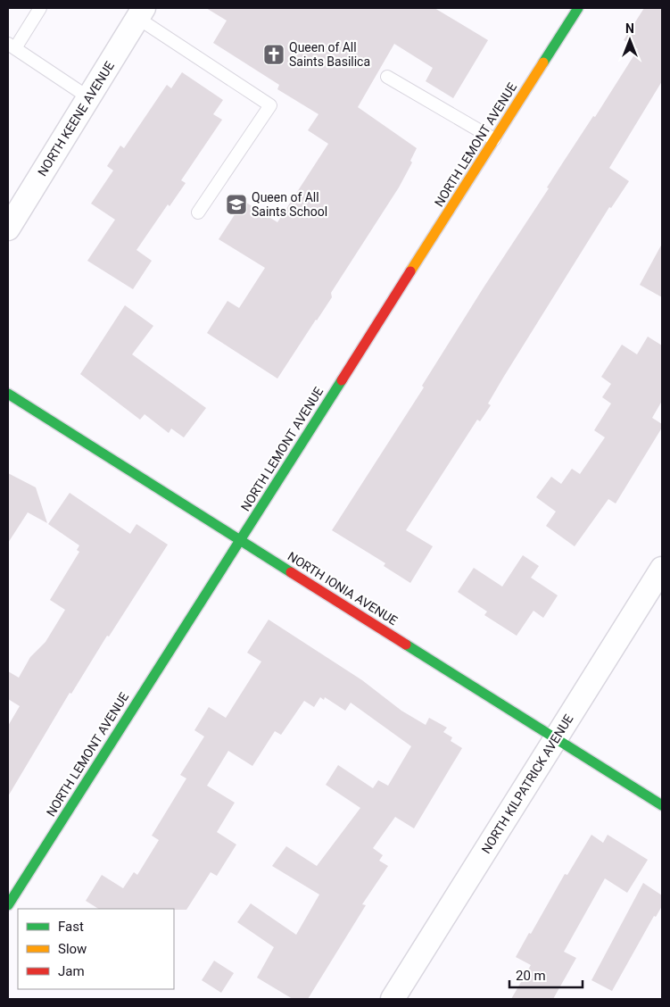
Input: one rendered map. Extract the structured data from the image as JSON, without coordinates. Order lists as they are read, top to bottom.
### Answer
{
  "streets": {
    "street": [
      "NORTH KEENE AVENUE",
      "NORTH LEMONT AVENUE",
      "NORTH IONIA AVENUE",
      "NORTH KILPATRICK AVENUE"
    ]
  },
  "crossings": [
    ["NORTH LEMONT AVENUE", "NORTH IONIA AVENUE"],
    ["NORTH IONIA AVENUE", "NORTH KILPATRICK AVENUE"]
  ],
  "places": {
    "church": ["Queen of All Saints Basilica"],
    "school or university": ["Queen of All Saints School"]
  },
  "legend": ["Fast", "Slow", "Jam"],
  "scale_bar": "20 m",
  "north": "top"
}
